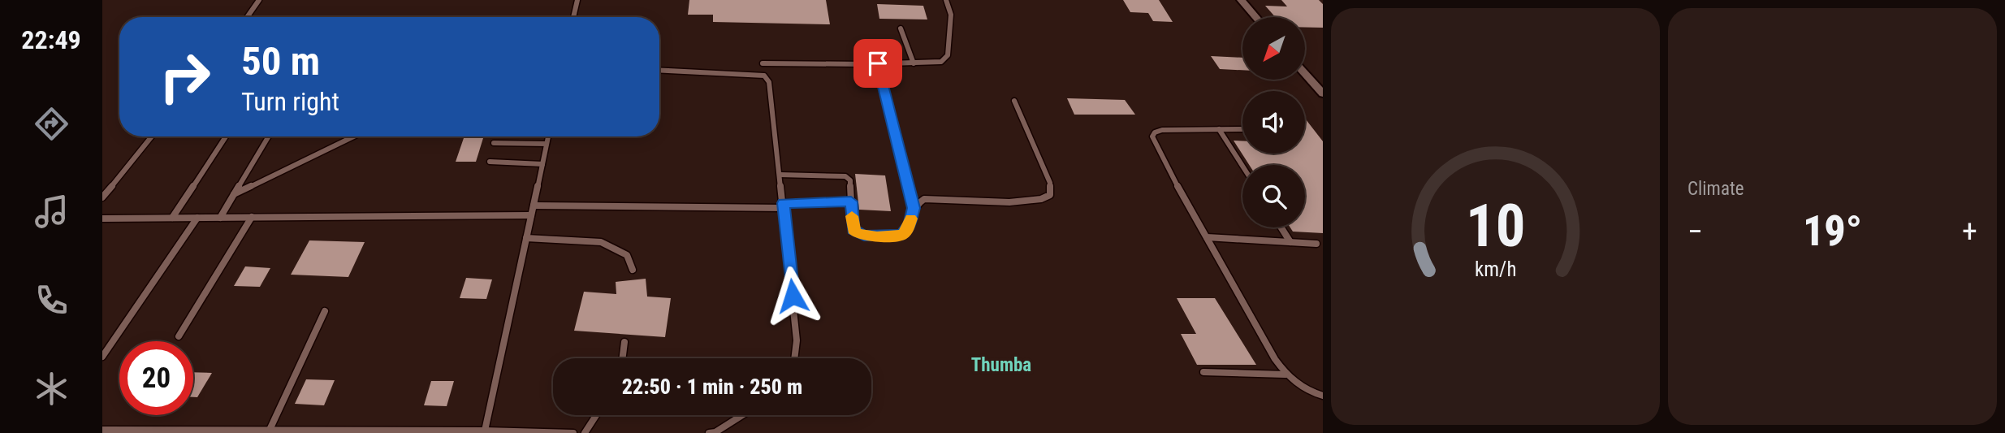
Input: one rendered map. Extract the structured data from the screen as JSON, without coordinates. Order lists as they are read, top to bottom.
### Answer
{
  "districts": ["Thumba"],
  "north": "bottom left",
  "page": {
    "tabs": "22:49",
    "tile": "Climate",
    "turn": ["50 m", "Turn right"],
    "heat": ["−", "19°", "+"],
    "limit": "20",
    "trip": "22:50 · 1 min · 250 m",
    "gauge": ["10", "km/h"]
  }
}
